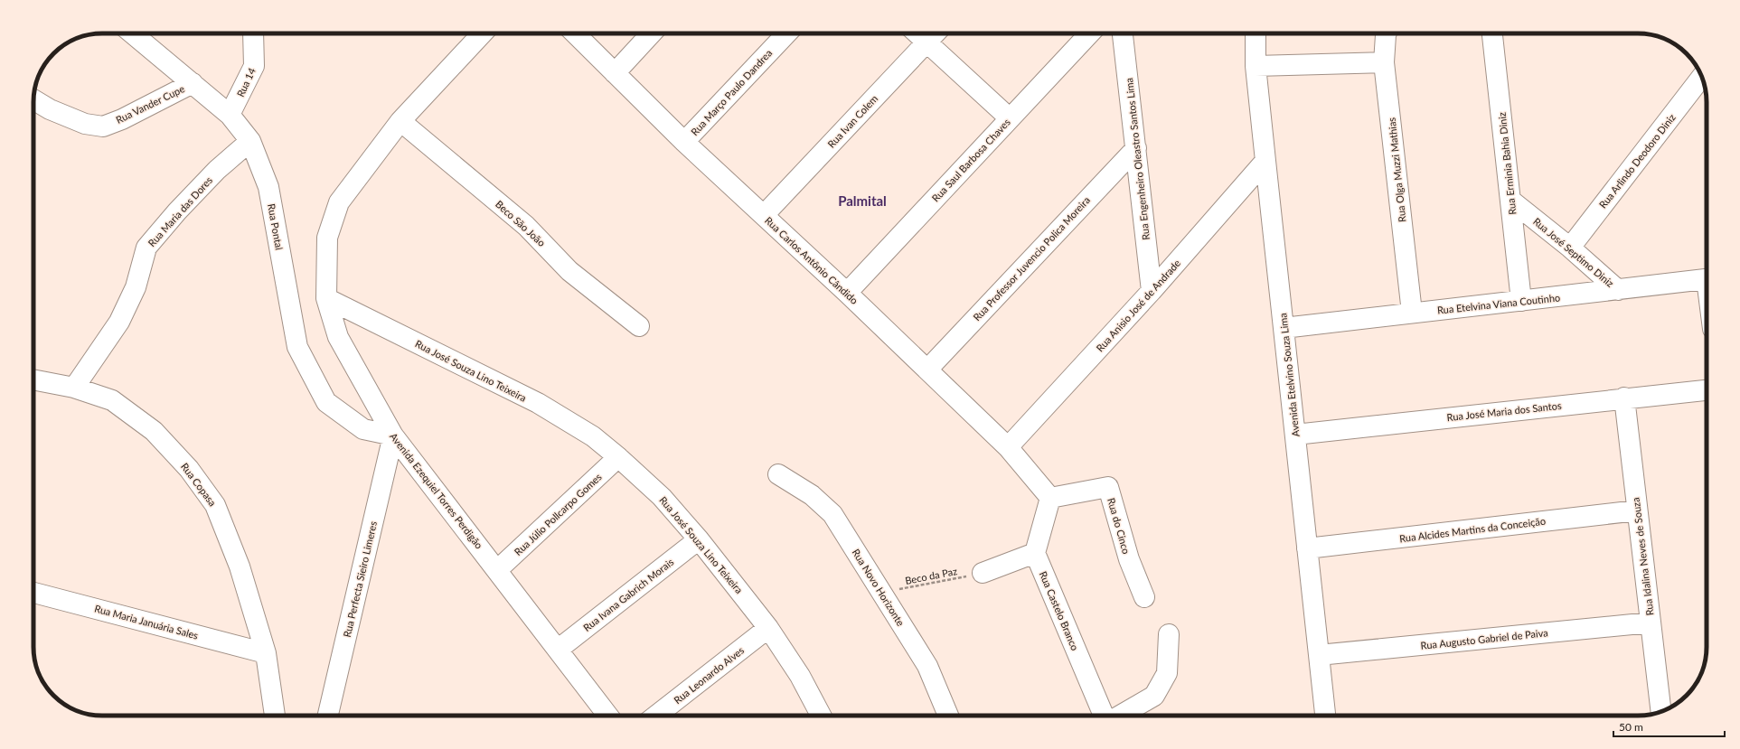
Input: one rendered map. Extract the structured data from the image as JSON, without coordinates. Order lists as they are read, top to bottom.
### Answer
{
  "streets": {
    "street": [
      "Rua 14",
      "Rua Março Paulo Dandrea",
      "Rua Vander Cupe",
      "Rua Ivan Colem",
      "Rua Engenheiro Oleastro Santos Lima",
      "Rua Saul Barbosa Chaves",
      "Rua Arlindo Deodoro Diniz",
      "Rua Erminia Bahia Diniz",
      "Rua Olga Muzzi Mathias",
      "Rua Maria das Dores",
      "Beco São João",
      "Rua Pontal",
      "Rua José Septimo Diniz",
      "Rua Professor Juvencio Polica Moreira",
      "Rua Carlos Antônio Cândido",
      "Rua Etelvina Viana Coutinho",
      "Rua Anisio José de Andrade",
      "Rua José Souza Lino Teixeira",
      "Avenida Etelvino Souza Lima",
      "Rua José Maria dos Santos",
      "Rua Copasa",
      "Avenida Ezequiel Torres Perdigão",
      "Rua Júlio Pollcarpo Gomes",
      "Rua do Cinco",
      "Rua Alcides Martins da Conceição",
      "Rua Idalina Neves de Souza",
      "Rua Perfecta Sieiro Limeres",
      "Rua Novo Horizonte",
      "Rua Ivana Gabrich Morais",
      "Rua Castelo Branco",
      "Rua Maria Januária Sales",
      "Rua Augusto Gabriel de Paiva",
      "Rua Leonardo Alves"
    ],
    "path": ["Beco da Paz"]
  },
  "crossings": [
    ["Rua 14", "Rua Pontal"],
    ["Rua Março Paulo Dandrea", "Rua Carlos Antônio Cândido"],
    ["Rua Vander Cupe", "Rua Pontal"],
    ["Rua Ivan Colem", "Rua Carlos Antônio Cândido"],
    ["Rua Engenheiro Oleastro Santos Lima", "Rua Professor Juvencio Polica Moreira"],
    ["Rua Engenheiro Oleastro Santos Lima", "Rua Anisio José de Andrade"],
    ["Rua Saul Barbosa Chaves", "Rua Carlos Antônio Cândido"],
    ["Rua Arlindo Deodoro Diniz", "Rua José Septimo Diniz"],
    ["Rua Erminia Bahia Diniz", "Rua José Septimo Diniz"],
    ["Rua Erminia Bahia Diniz", "Rua Etelvina Viana Coutinho"],
    ["Rua Olga Muzzi Mathias", "Rua Etelvina Viana Coutinho"],
    ["Rua Maria das Dores", "Rua Pontal"],
    ["Rua Maria das Dores", "Rua Copasa"],
    ["Beco São João", "Avenida Ezequiel Torres Perdigão"],
    ["Rua Pontal", "Avenida Ezequiel Torres Perdigão"],
    ["Rua Pontal", "Rua Perfecta Sieiro Limeres"],
    ["Rua José Septimo Diniz", "Rua Etelvina Viana Coutinho"],
    ["Rua Professor Juvencio Polica Moreira", "Rua Carlos Antônio Cândido"],
    ["Rua Carlos Antônio Cândido", "Rua Anisio José de Andrade"],
    ["Rua Carlos Antônio Cândido", "Rua do Cinco"],
    ["Rua Etelvina Viana Coutinho", "Avenida Etelvino Souza Lima"],
    ["Rua Anisio José de Andrade", "Avenida Etelvino Souza Lima"],
    ["Rua José Souza Lino Teixeira", "Avenida Ezequiel Torres Perdigão"],
    ["Rua José Souza Lino Teixeira", "Rua Júlio Pollcarpo Gomes"],
    ["Rua José Souza Lino Teixeira", "Rua Ivana Gabrich Morais"],
    ["Rua José Souza Lino Teixeira", "Rua Leonardo Alves"],
    ["Avenida Etelvino Souza Lima", "Rua José Maria dos Santos"],
    ["Avenida Etelvino Souza Lima", "Rua Alcides Martins da Conceição"],
    ["Avenida Etelvino Souza Lima", "Rua Augusto Gabriel de Paiva"],
    ["Rua José Maria dos Santos", "Rua Idalina Neves de Souza"],
    ["Rua Copasa", "Rua Maria Januária Sales"],
    ["Avenida Ezequiel Torres Perdigão", "Rua Júlio Pollcarpo Gomes"],
    ["Avenida Ezequiel Torres Perdigão", "Rua Perfecta Sieiro Limeres"],
    ["Avenida Ezequiel Torres Perdigão", "Rua Ivana Gabrich Morais"],
    ["Rua Alcides Martins da Conceição", "Rua Idalina Neves de Souza"],
    ["Rua Idalina Neves de Souza", "Rua Augusto Gabriel de Paiva"],
    ["Beco da Paz", "Rua Novo Horizonte"]
  ],
  "districts": ["Palmital"],
  "scale_bar": "50 m"
}
